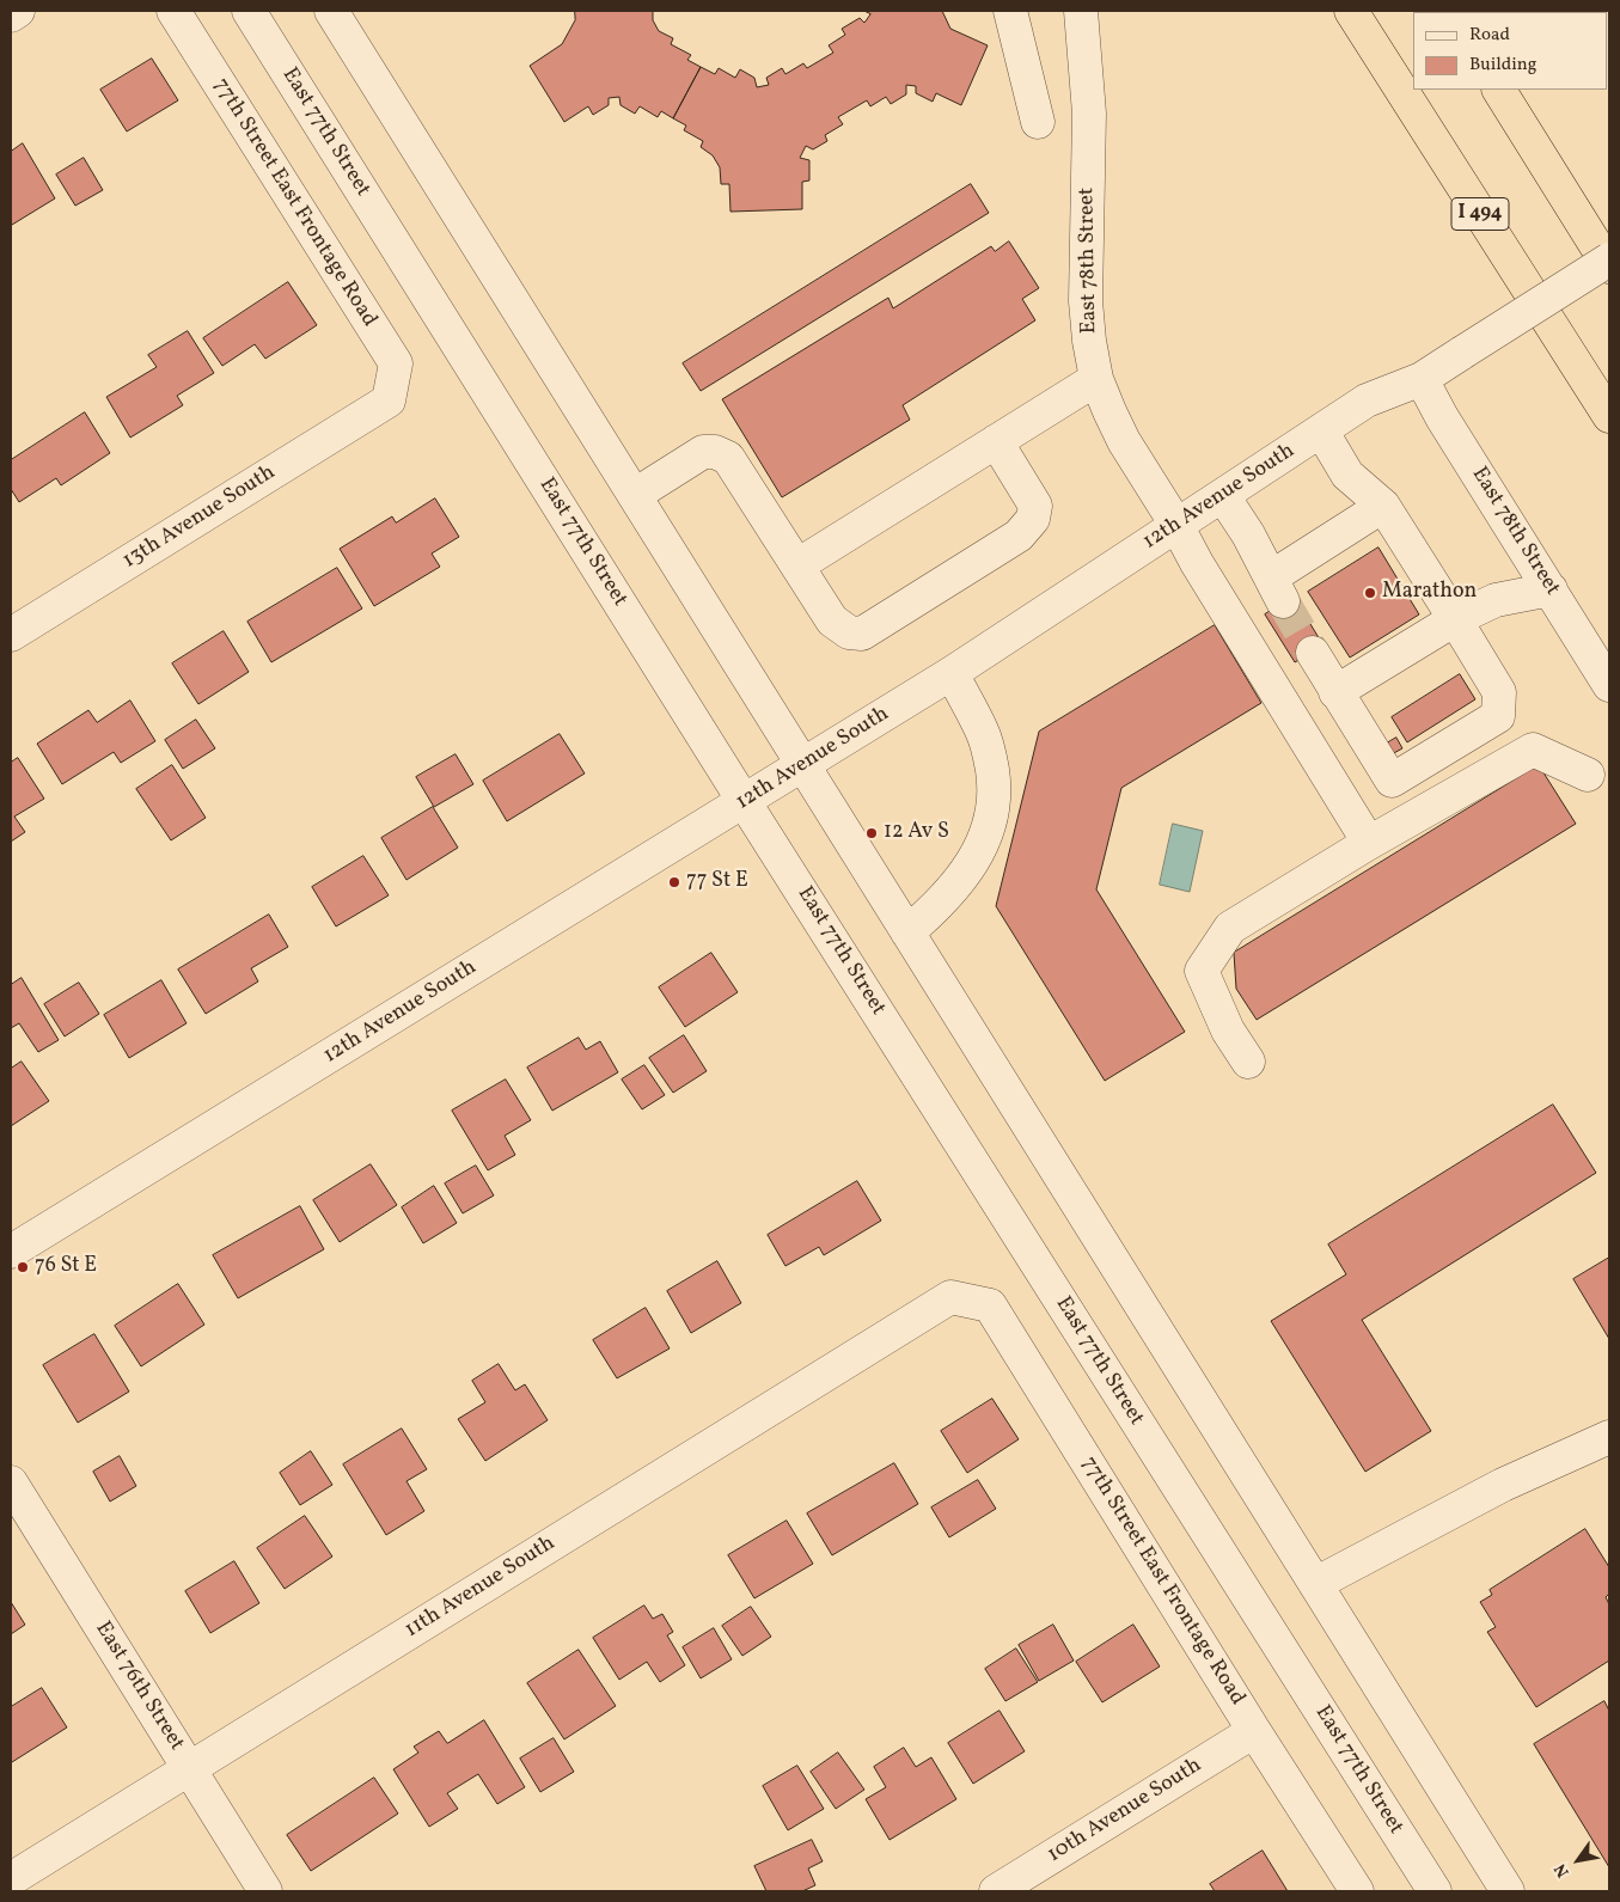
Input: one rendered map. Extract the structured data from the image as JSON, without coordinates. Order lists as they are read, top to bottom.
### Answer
{
  "streets": {
    "highway": ["I 494"],
    "street": [
      "East 77th Street",
      "77th Street East Frontage Road",
      "East 78th Street",
      "12th Avenue South",
      "13th Avenue South",
      "11th Avenue South",
      "East 76th Street",
      "10th Avenue South"
    ]
  },
  "crossings": [
    ["East 77th Street", "12th Avenue South"],
    ["77th Street East Frontage Road", "13th Avenue South"],
    ["77th Street East Frontage Road", "11th Avenue South"],
    ["77th Street East Frontage Road", "10th Avenue South"],
    ["East 78th Street", "12th Avenue South"],
    ["11th Avenue South", "East 76th Street"]
  ],
  "places": [
    "Marathon",
    "12 Av S",
    "77 St E",
    "76 St E"
  ],
  "legend": ["Road", "Building"],
  "north": "bottom left"
}
